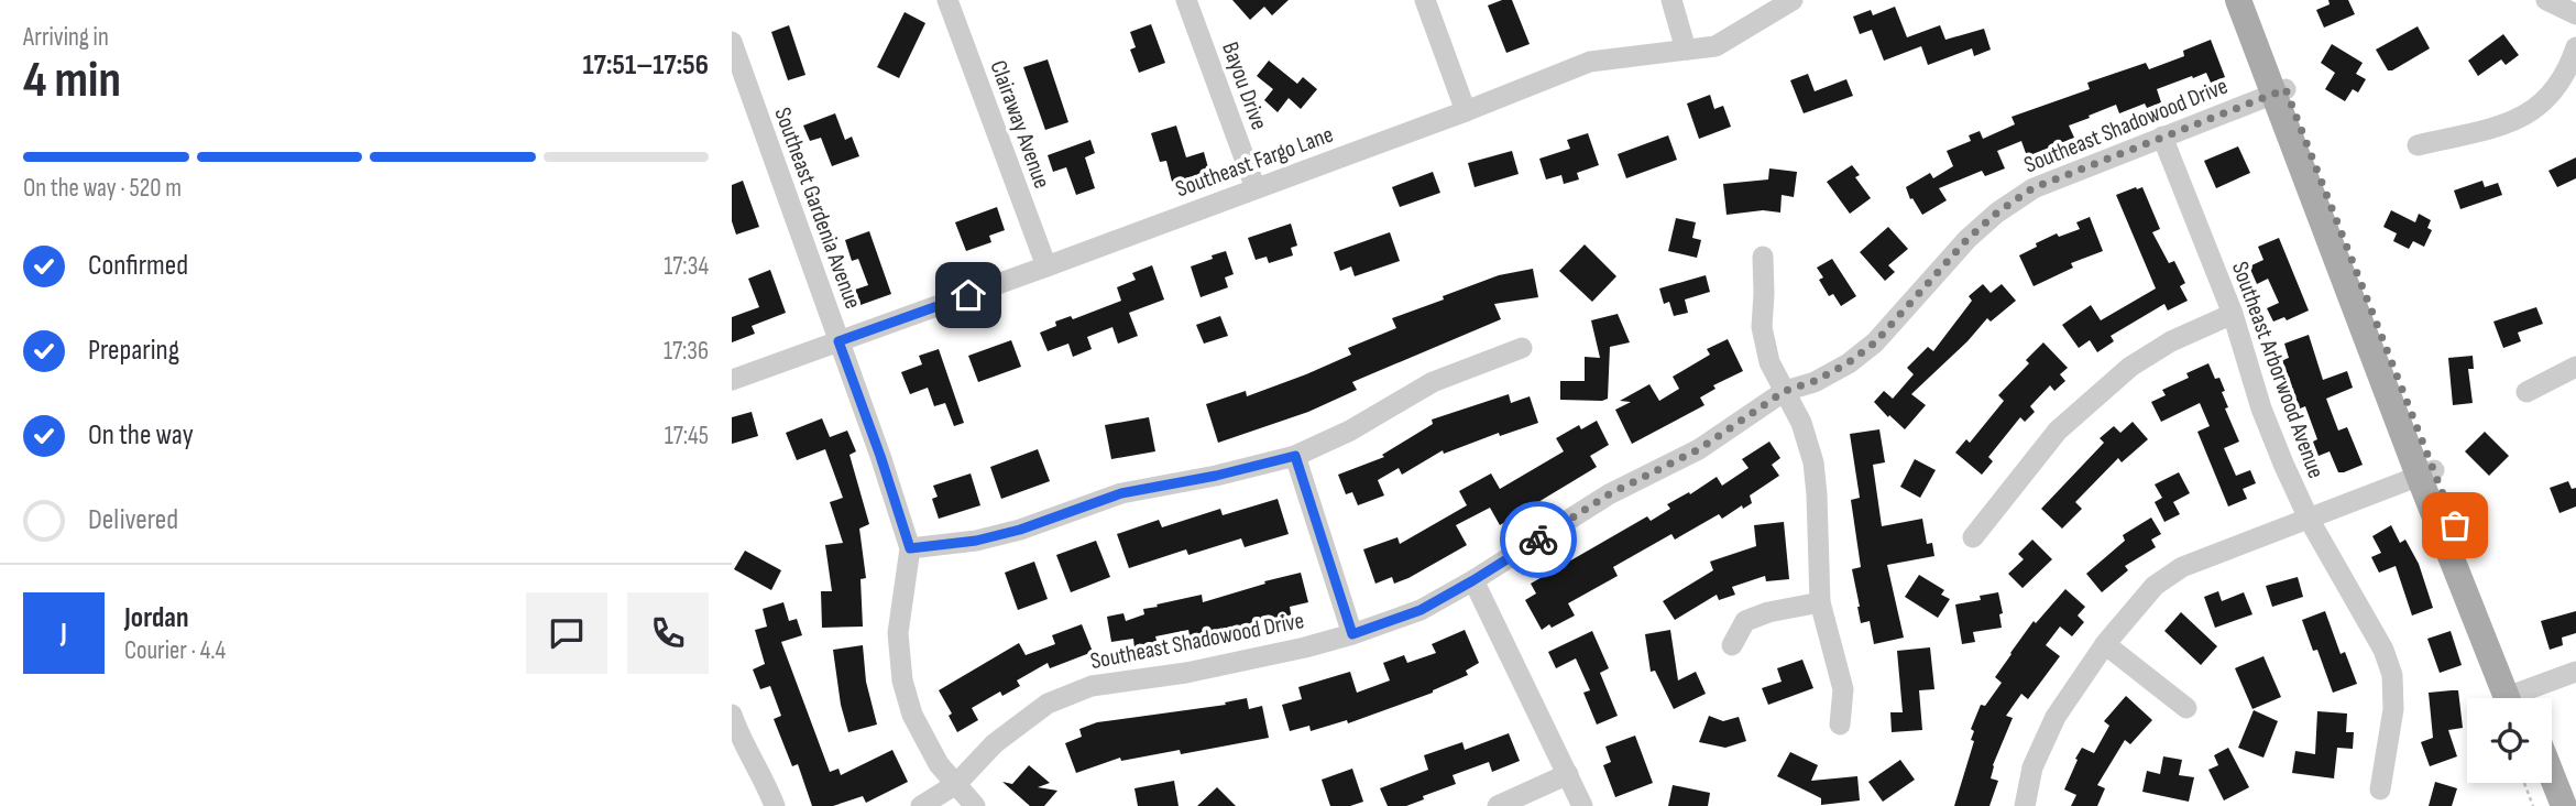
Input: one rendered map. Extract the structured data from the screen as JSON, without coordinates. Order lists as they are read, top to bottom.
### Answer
{
  "streets": {
    "street": [
      "Bayou Drive",
      "Clairaway Avenue",
      "Southeast Shadowood Drive",
      "Southeast Fargo Lane",
      "Southeast Gardenia Avenue",
      "Southeast Arborwood Avenue"
    ]
  },
  "crossings": [
    ["Bayou Drive", "Southeast Fargo Lane"],
    ["Clairaway Avenue", "Southeast Fargo Lane"],
    ["Southeast Shadowood Drive", "Southeast Gardenia Avenue"],
    ["Southeast Shadowood Drive", "Southeast Arborwood Avenue"],
    ["Southeast Fargo Lane", "Southeast Gardenia Avenue"]
  ],
  "page": {
    "heading": ["4 min", "Arriving in", "17:51–17:56"],
    "panel": ["Jordan", "Courier · 4.4"],
    "bar": "On the way · 520 m",
    "list": [
      ["Confirmed", "17:34"],
      ["Preparing", "17:36"],
      ["On the way", "17:45"],
      "Delivered"
    ],
    "round": "J"
  }
}
